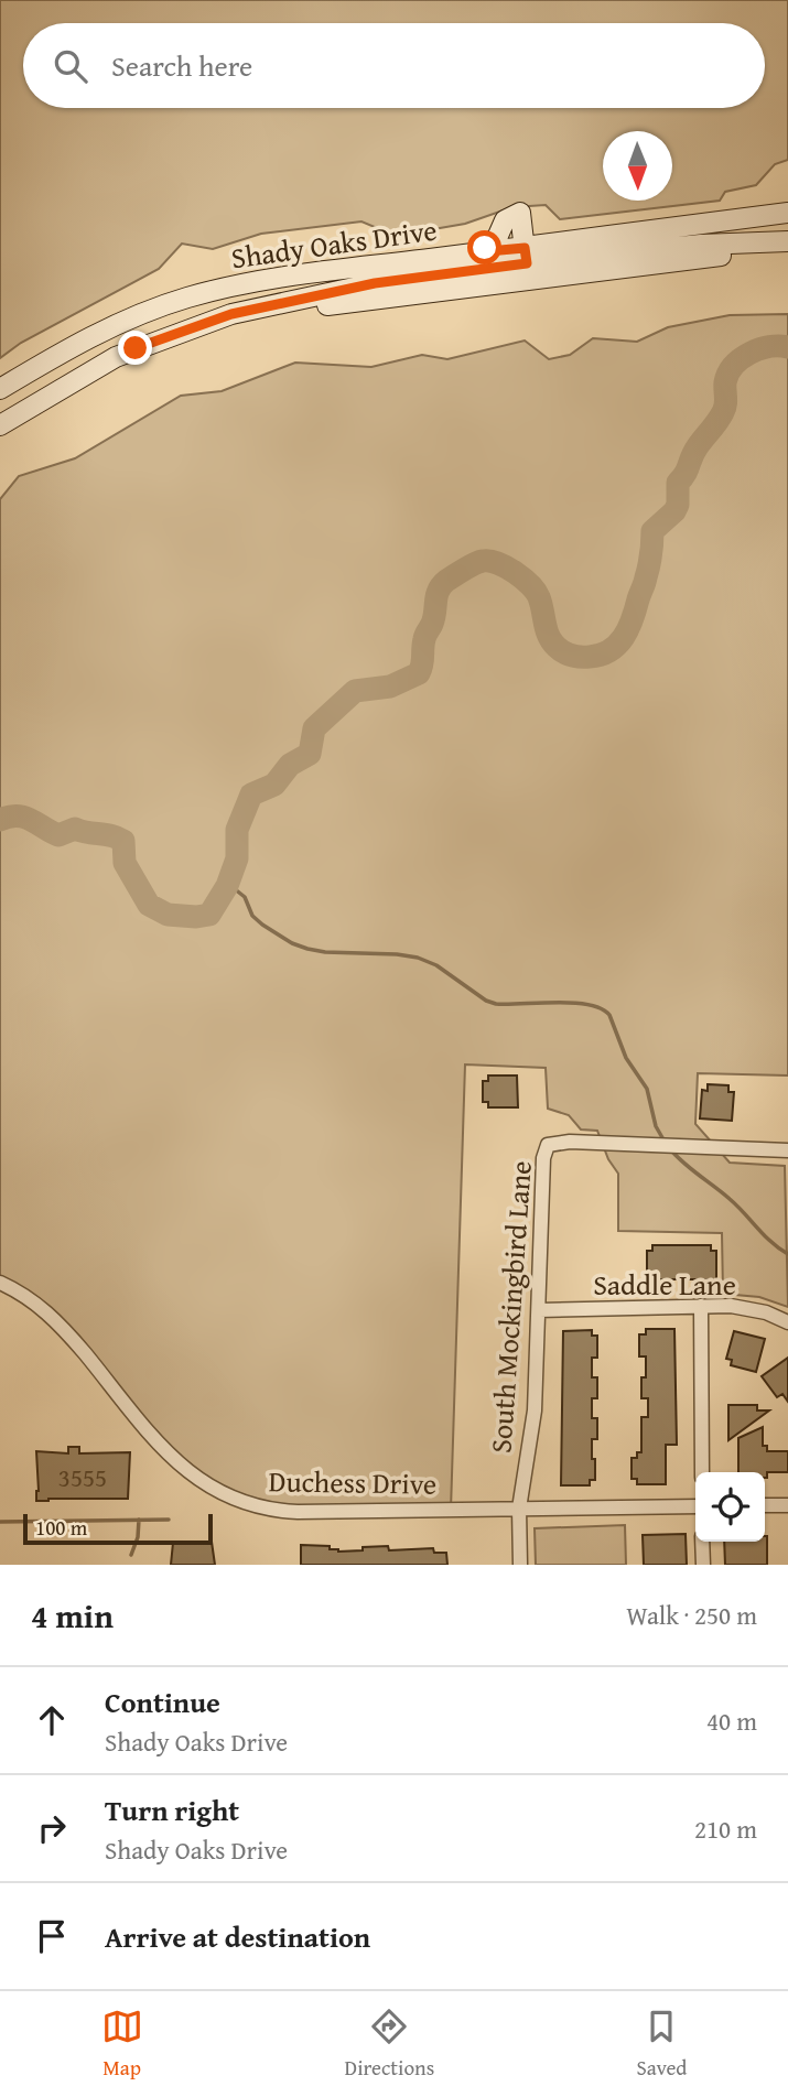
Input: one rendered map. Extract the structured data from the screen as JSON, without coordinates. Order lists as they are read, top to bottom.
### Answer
{
  "streets": {
    "street": [
      "Shady Oaks Drive",
      "Saddle Lane",
      "South Mockingbird Lane",
      "Duchess Drive"
    ]
  },
  "crossings": [
    ["Saddle Lane", "South Mockingbird Lane"],
    ["South Mockingbird Lane", "Duchess Drive"]
  ],
  "house_numbers": ["3555"],
  "scale_bar": "100 m",
  "north": "bottom",
  "page": {
    "search": "Search here",
    "scale": "100 m",
    "heading": ["4 min", "Walk · 250 m"],
    "list": [
      ["Continue", "Shady Oaks Drive", "40 m"],
      ["Turn right", "Shady Oaks Drive", "210 m"],
      "Arrive at destination"
    ],
    "nav": ["Map", "Directions", "Saved"]
  }
}
